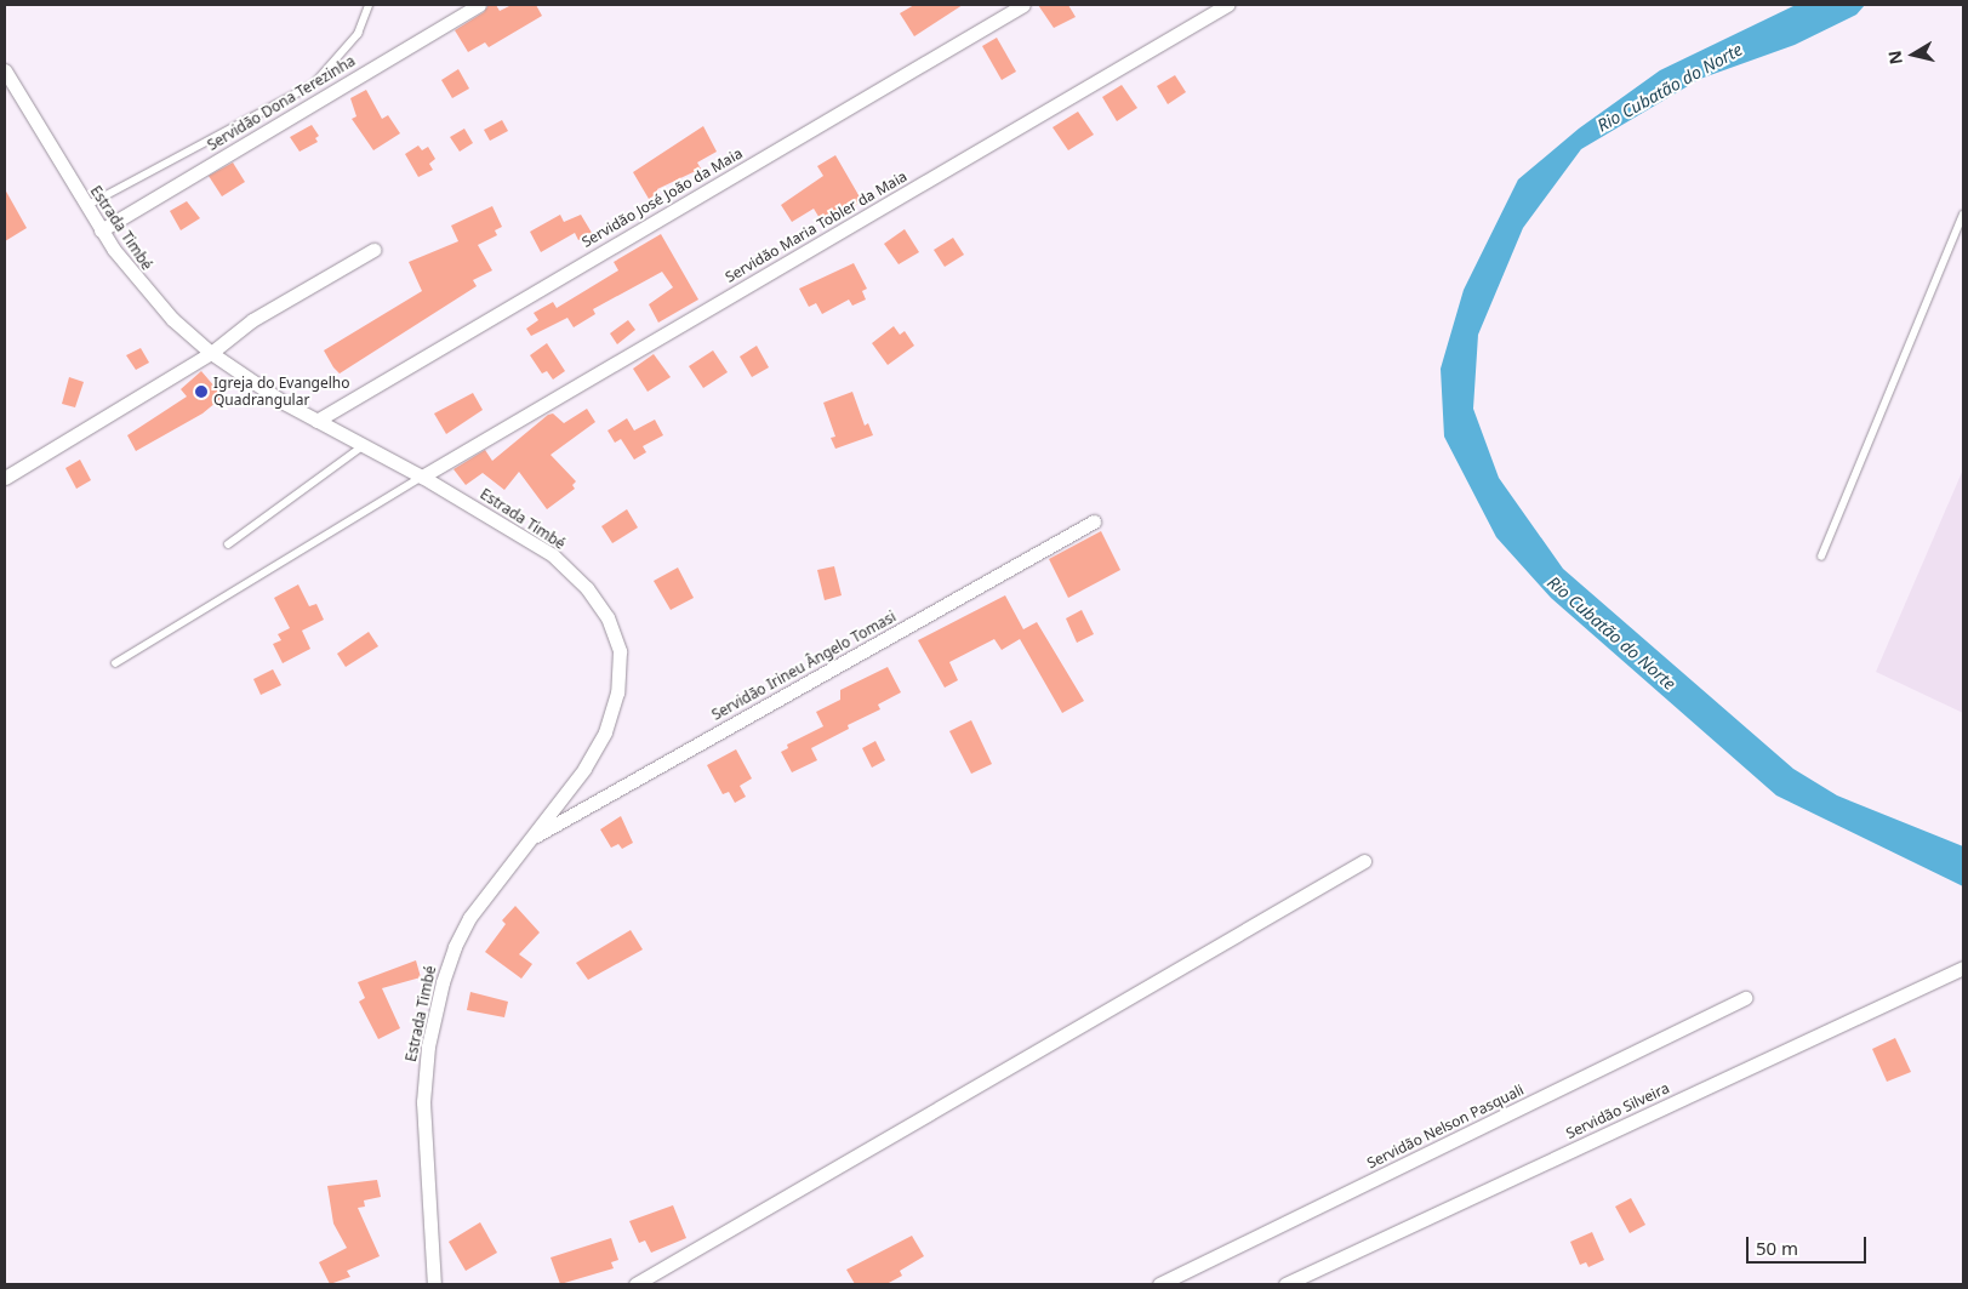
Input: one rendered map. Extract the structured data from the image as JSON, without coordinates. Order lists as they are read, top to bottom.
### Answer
{
  "streets": {
    "street": [
      "Servidão Dona Terezinha",
      "Servidão José João da Maia",
      "Servidão Maria Tobler da Maia",
      "Estrada Timbé",
      "Servidão Irineu Ângelo Tomasi",
      "Servidão Silveira",
      "Servidão Nelson Pasquali"
    ]
  },
  "crossings": [
    ["Servidão Dona Terezinha", "Estrada Timbé"],
    ["Servidão José João da Maia", "Estrada Timbé"],
    ["Servidão Maria Tobler da Maia", "Estrada Timbé"],
    ["Estrada Timbé", "Servidão Irineu Ângelo Tomasi"]
  ],
  "water": ["Rio Cubatão do Norte"],
  "places": ["Igreja do Evangelho Quadrangular"],
  "scale_bar": "50 m",
  "north": "left"
}
